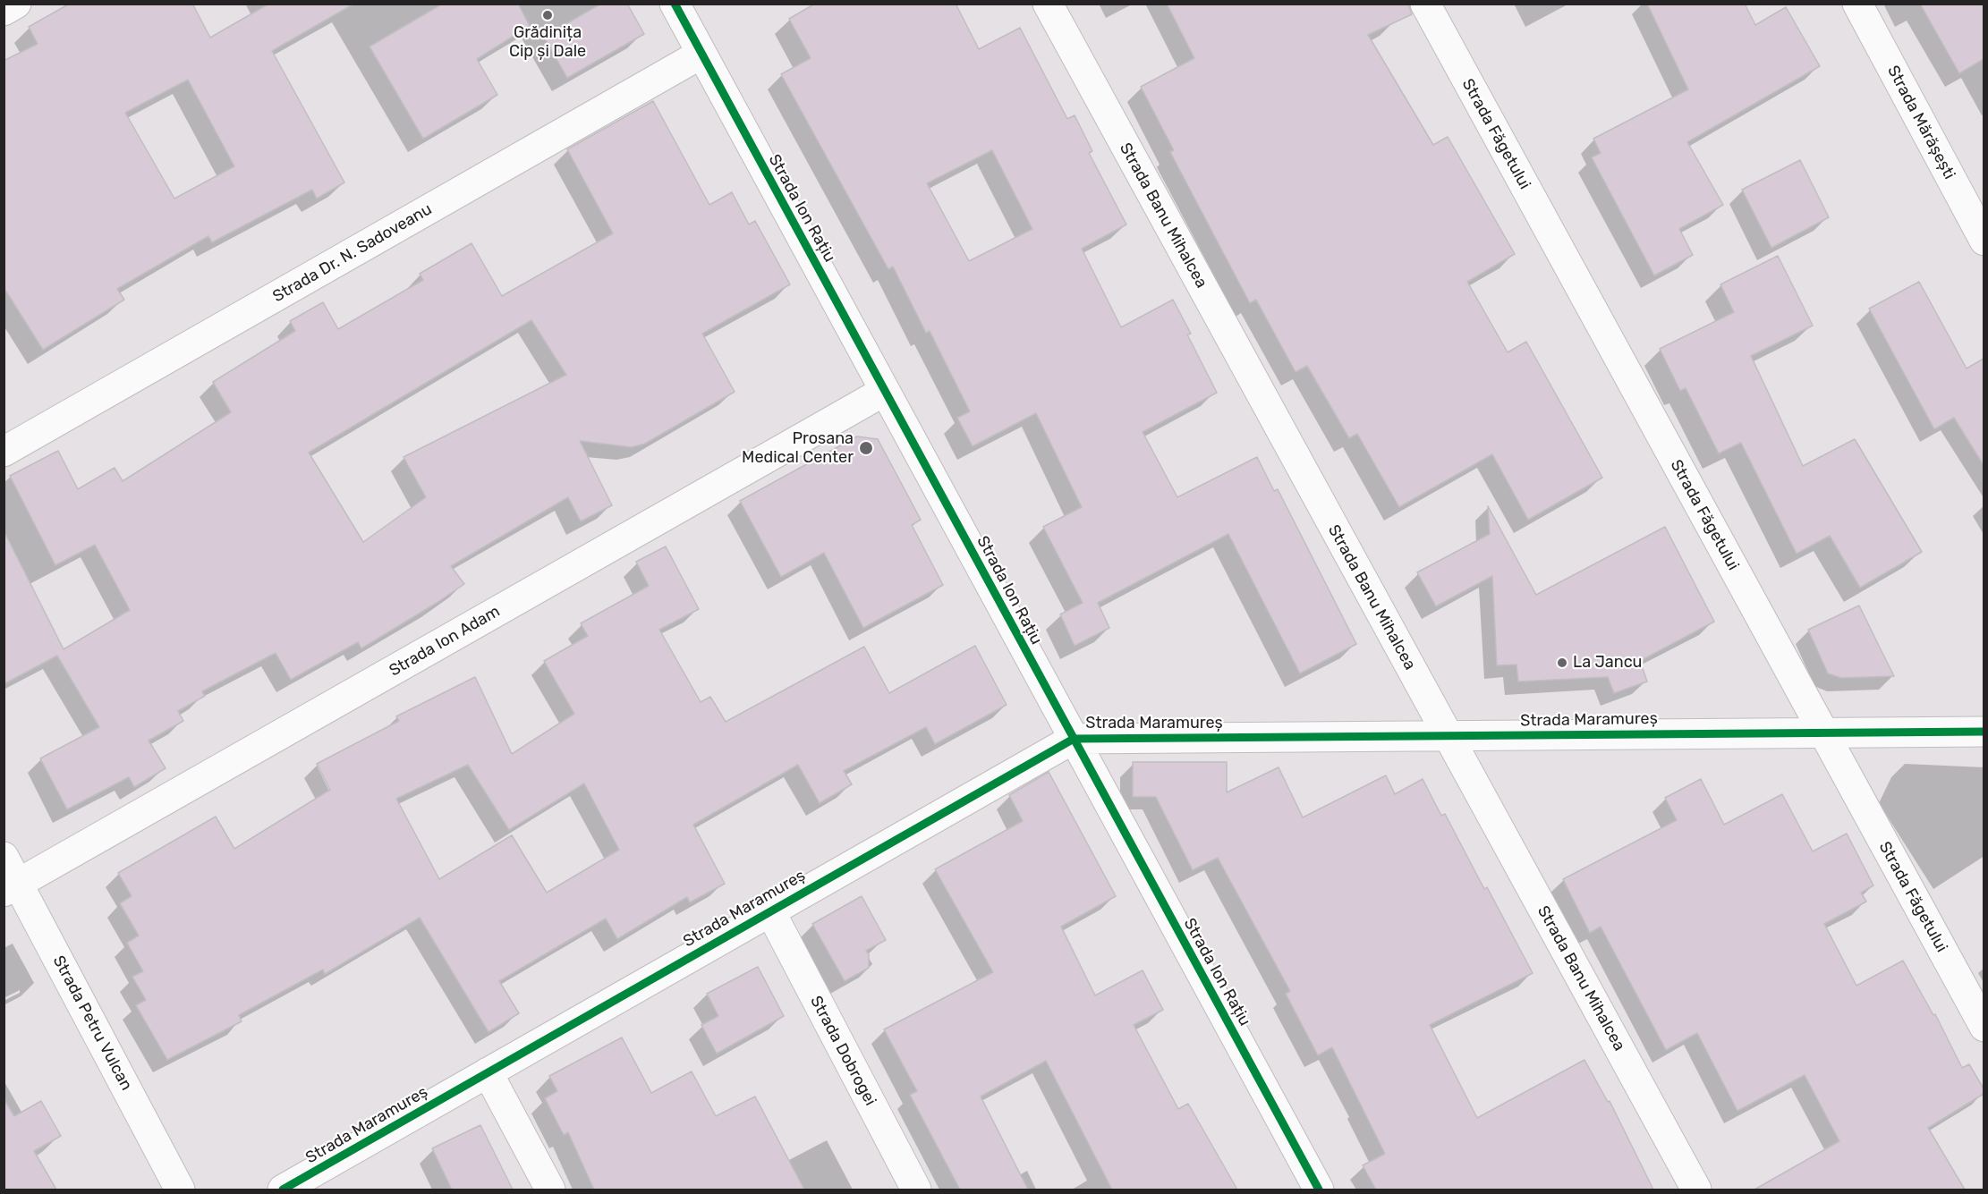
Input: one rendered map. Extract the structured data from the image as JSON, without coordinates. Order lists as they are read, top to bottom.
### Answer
{
  "streets": {
    "street": [
      "Strada Mărășești",
      "Strada Făgetului",
      "Strada Ion Rațiu",
      "Strada Banu Mihalcea",
      "Strada Dr. N. Sadoveanu",
      "Strada Ion Adam",
      "Strada Maramureș",
      "Strada Petru Vulcan",
      "Strada Dobrogei"
    ]
  },
  "crossings": [
    ["Strada Făgetului", "Strada Maramureș"],
    ["Strada Ion Rațiu", "Strada Dr. N. Sadoveanu"],
    ["Strada Ion Rațiu", "Strada Ion Adam"],
    ["Strada Ion Rațiu", "Strada Maramureș"],
    ["Strada Banu Mihalcea", "Strada Maramureș"],
    ["Strada Ion Adam", "Strada Petru Vulcan"],
    ["Strada Maramureș", "Strada Dobrogei"]
  ],
  "places": ["Grădinița Cip și Dale", "Prosana Medical Center", "La Jancu"]
}
